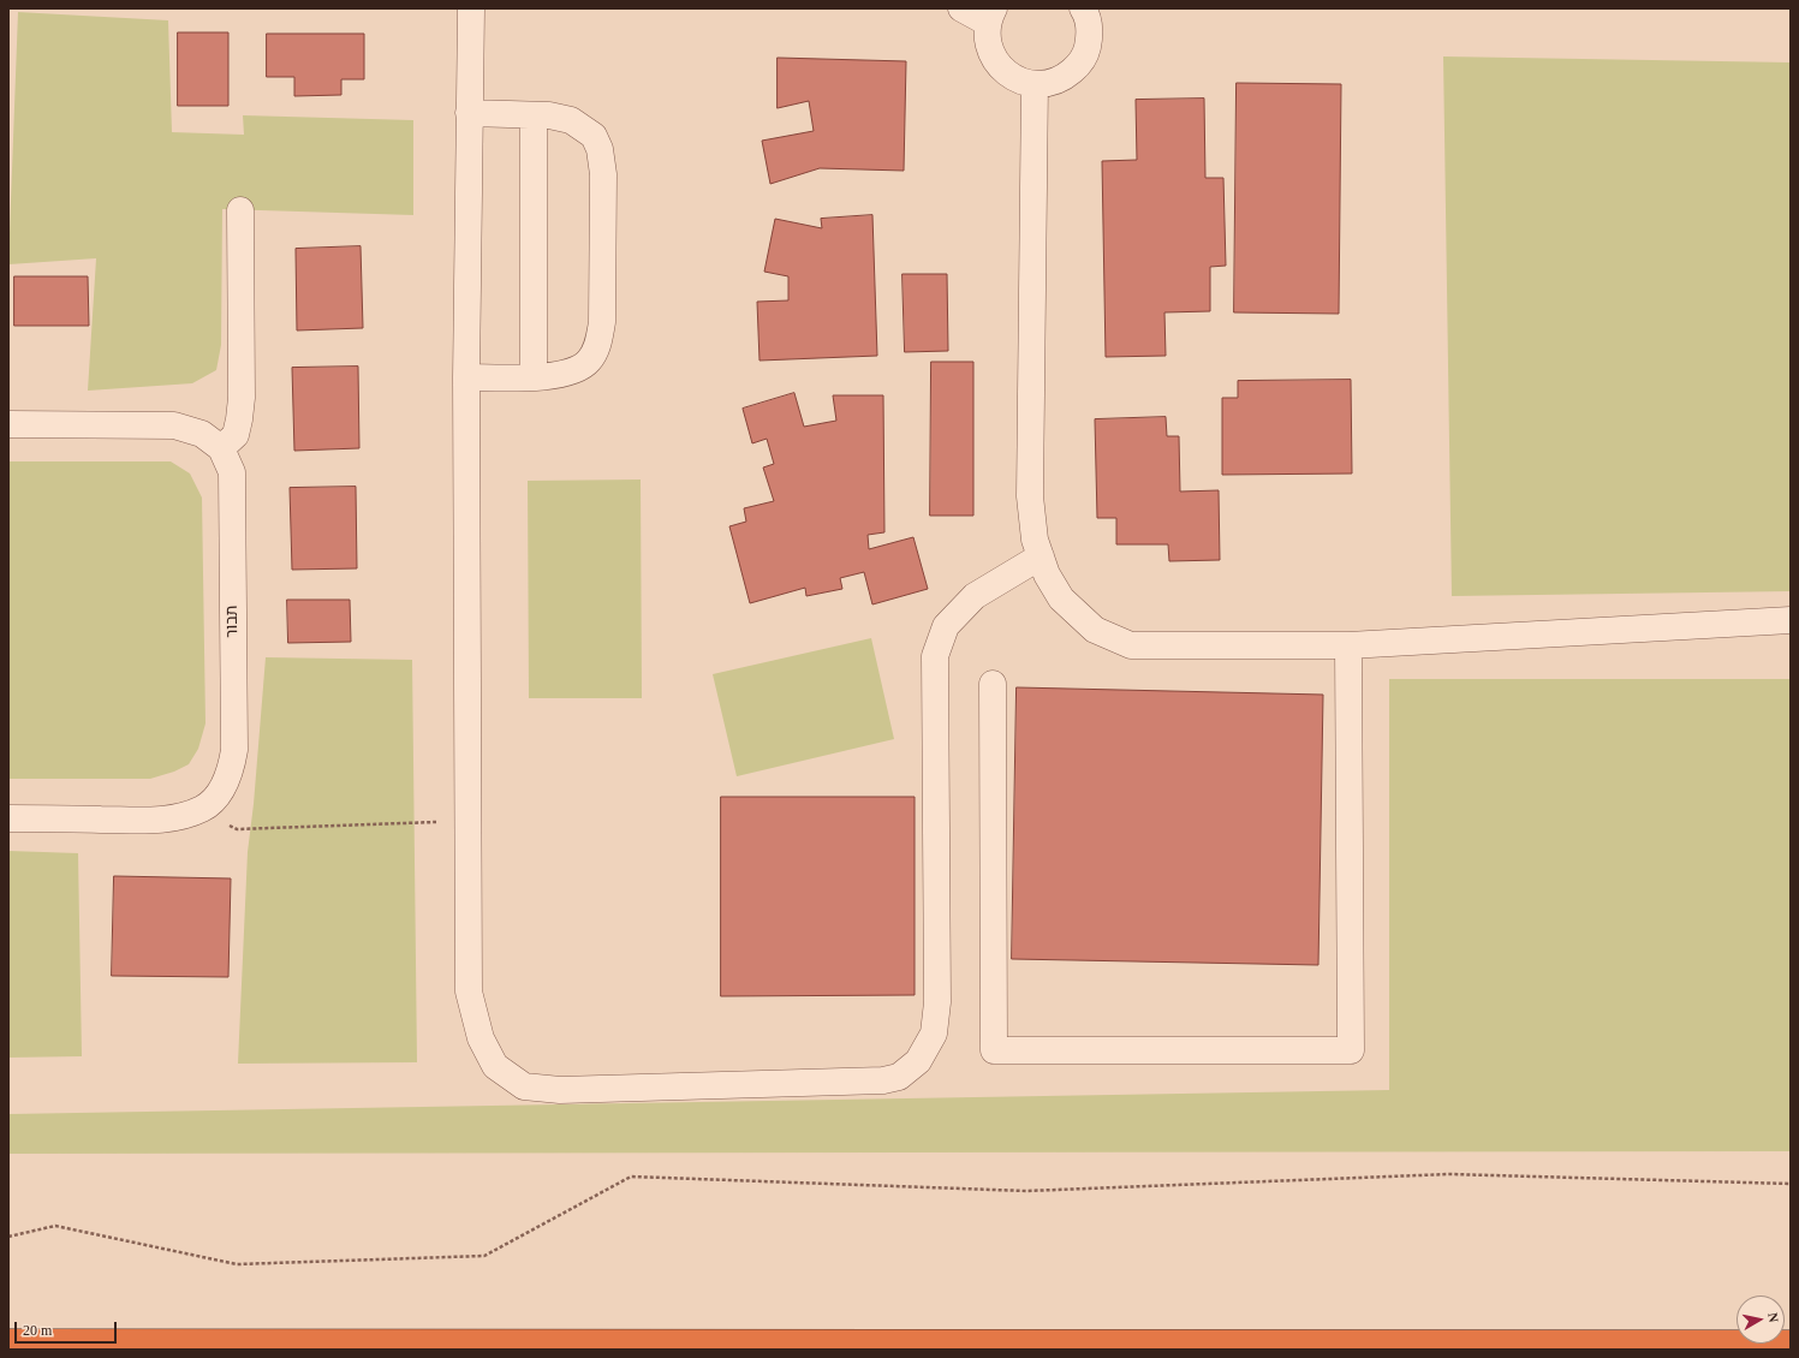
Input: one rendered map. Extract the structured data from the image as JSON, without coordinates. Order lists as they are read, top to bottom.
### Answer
{
  "streets": {
    "street": ["תבור"]
  },
  "scale_bar": "20 m",
  "north": "right"
}
